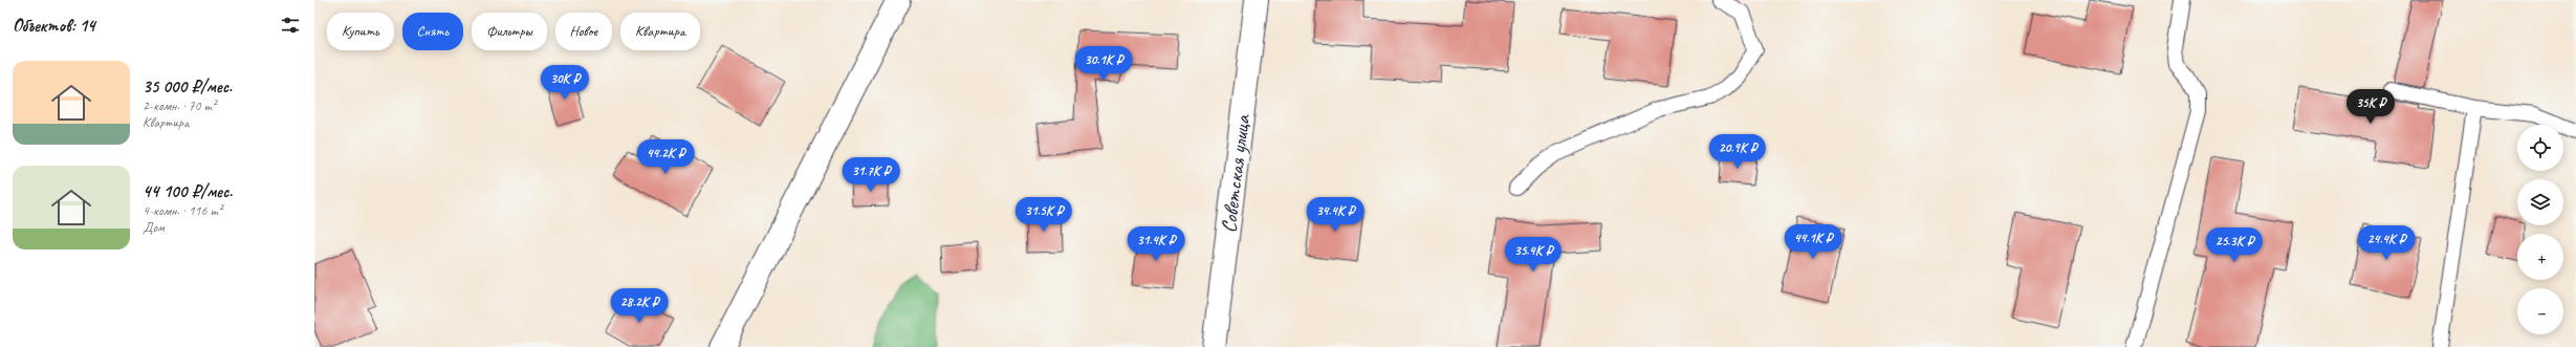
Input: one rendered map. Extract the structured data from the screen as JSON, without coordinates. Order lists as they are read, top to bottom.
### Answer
{
  "streets": {
    "street": ["Советская улица"]
  },
  "page": {
    "heading": "Объектов: 14",
    "chip": [
      "Купить",
      "Снять",
      "Фильтры",
      "Новое",
      "Квартира"
    ],
    "price": [
      "30.1K ₽",
      "30K ₽",
      "35K ₽",
      "20.9K ₽",
      "44.2K ₽",
      "31.7K ₽",
      "31.5K ₽",
      "34.4K ₽",
      "44.1K ₽",
      "24.4K ₽",
      "31.4K ₽",
      "25.3K ₽",
      "35.4K ₽",
      "28.2K ₽"
    ],
    "list": [
      {
        "name": "35 000 ₽/мес.",
        "note": "2-комн. · 70 m² · Квартира"
      },
      {
        "name": "44 100 ₽/мес.",
        "note": "4-комн. · 116 m² · Дом"
      }
    ],
    "map_buttons": ["+", "−"]
  }
}
